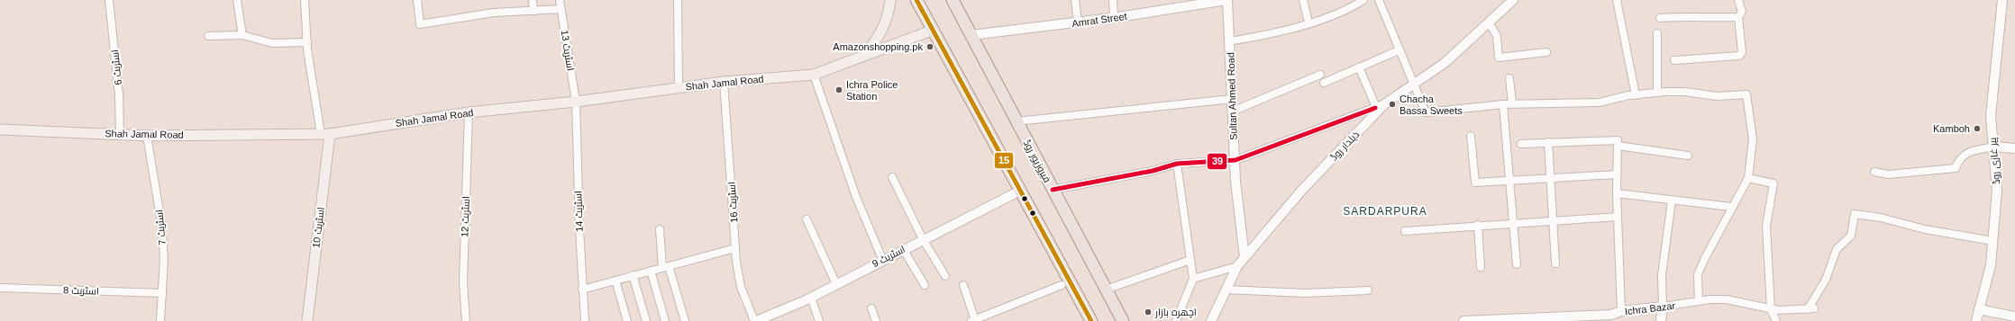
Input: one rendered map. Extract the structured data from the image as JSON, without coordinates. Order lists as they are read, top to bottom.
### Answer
{
  "streets": {
    "main road": ["Shah Jamal Road", "فیروزپور روڈ", "اسٹریٹ 10"],
    "street": [
      "Amrat Street",
      "اسٹریٹ 13",
      "اسٹریٹ 6",
      "Sultan Ahmed Road",
      "ذیلدار روڈ",
      "پیر غازی روڈ",
      "اسٹریٹ 16",
      "اسٹریٹ 14",
      "اسٹریٹ 12",
      "اسٹریٹ 7",
      "اسٹریٹ 9",
      "اسٹریٹ 8",
      "Ichra Bazar"
    ]
  },
  "crossings": [
    ["Amrat Street", "Sultan Ahmed Road"],
    ["Amrat Street", "فیروزپور روڈ"],
    ["اسٹریٹ 13", "Shah Jamal Road"],
    ["اسٹریٹ 13", "اسٹریٹ 14"],
    ["اسٹریٹ 6", "Shah Jamal Road"],
    ["Shah Jamal Road", "اسٹریٹ 16"],
    ["Shah Jamal Road", "اسٹریٹ 14"],
    ["Shah Jamal Road", "اسٹریٹ 12"],
    ["Shah Jamal Road", "اسٹریٹ 7"],
    ["Shah Jamal Road", "اسٹریٹ 10"],
    ["Sultan Ahmed Road", "ذیلدار روڈ"],
    ["پیر غازی روڈ", "Ichra Bazar"],
    ["اسٹریٹ 16", "اسٹریٹ 9"],
    ["اسٹریٹ 7", "اسٹریٹ 8"]
  ],
  "districts": ["SARDARPURA"],
  "places": [
    "Amazonshopping.pk",
    "Ichra Police Station",
    "Chacha Bassa Sweets",
    "Kamboh",
    "اچھرہ بازار"
  ],
  "lines": ["transit line 15", "transit line 39"]
}
